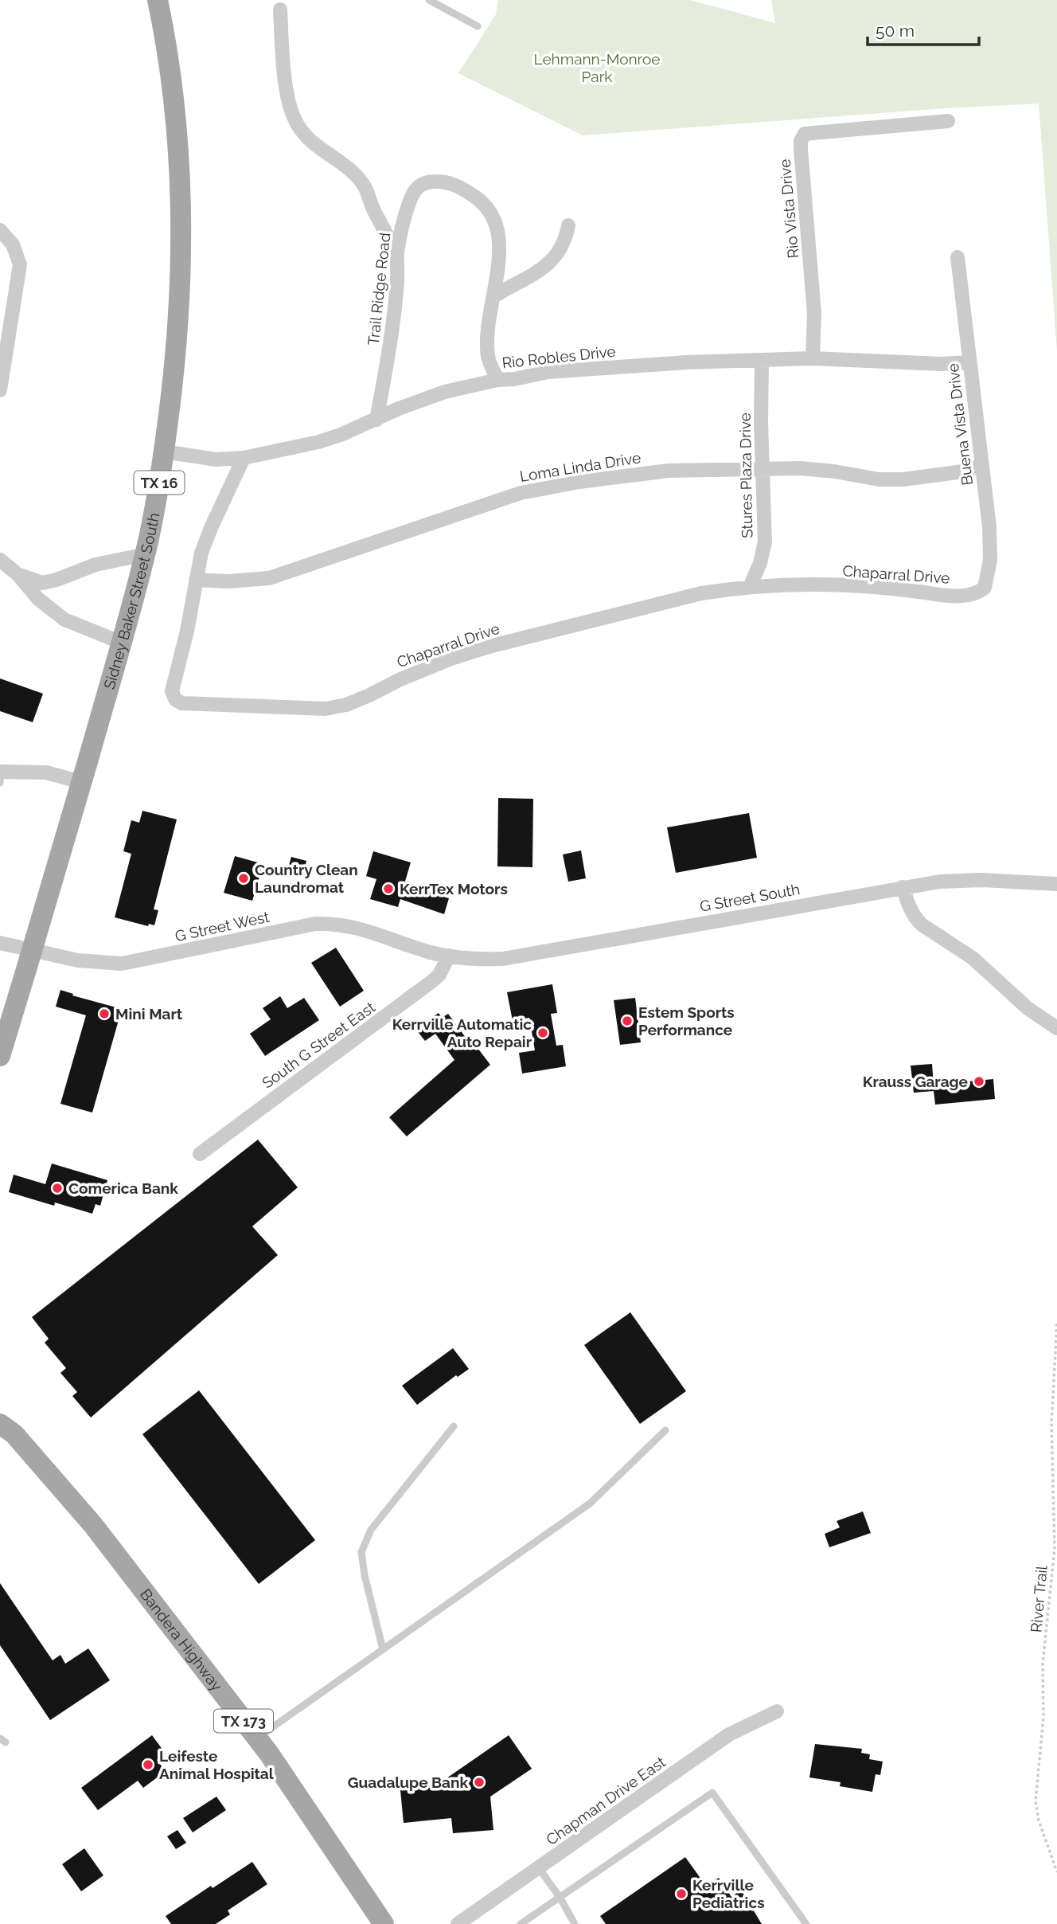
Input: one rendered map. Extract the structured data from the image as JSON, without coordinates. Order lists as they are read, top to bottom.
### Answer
{
  "streets": {
    "main road": [
      "TX 16",
      "Sidney Baker Street South",
      "Bandera Highway",
      "TX 173"
    ],
    "street": [
      "Rio Vista Drive",
      "Trail Ridge Road",
      "Rio Robles Drive",
      "Buena Vista Drive",
      "Loma Linda Drive",
      "Stures Plaza Drive",
      "Chaparral Drive",
      "G Street South",
      "G Street West",
      "South G Street East",
      "Chapman Drive East"
    ],
    "path": ["River Trail"]
  },
  "crossings": [
    ["Rio Vista Drive", "Rio Robles Drive"],
    ["Trail Ridge Road", "Rio Robles Drive"],
    ["Rio Robles Drive", "Buena Vista Drive"],
    ["Rio Robles Drive", "Stures Plaza Drive"],
    ["Rio Robles Drive", "Chaparral Drive"],
    ["Rio Robles Drive", "Sidney Baker Street South"],
    ["Buena Vista Drive", "Loma Linda Drive"],
    ["Buena Vista Drive", "Chaparral Drive"],
    ["Loma Linda Drive", "Stures Plaza Drive"],
    ["Loma Linda Drive", "Chaparral Drive"],
    ["Stures Plaza Drive", "Chaparral Drive"],
    ["Sidney Baker Street South", "G Street West"],
    ["G Street South", "G Street West"],
    ["G Street South", "South G Street East"],
    ["G Street West", "South G Street East"]
  ],
  "parks": ["Lehmann-Monroe Park"],
  "places": [
    "Country Clean Laundromat",
    "KerrTex Motors",
    "Mini Mart",
    "Estem Sports Performance",
    "Kerrville Automatic Auto Repair",
    "Krauss Garage",
    "Comerica Bank",
    "Leifeste Animal Hospital",
    "Guadalupe Bank",
    "Kerrville Pediatrics"
  ],
  "scale_bar": "50 m"
}
